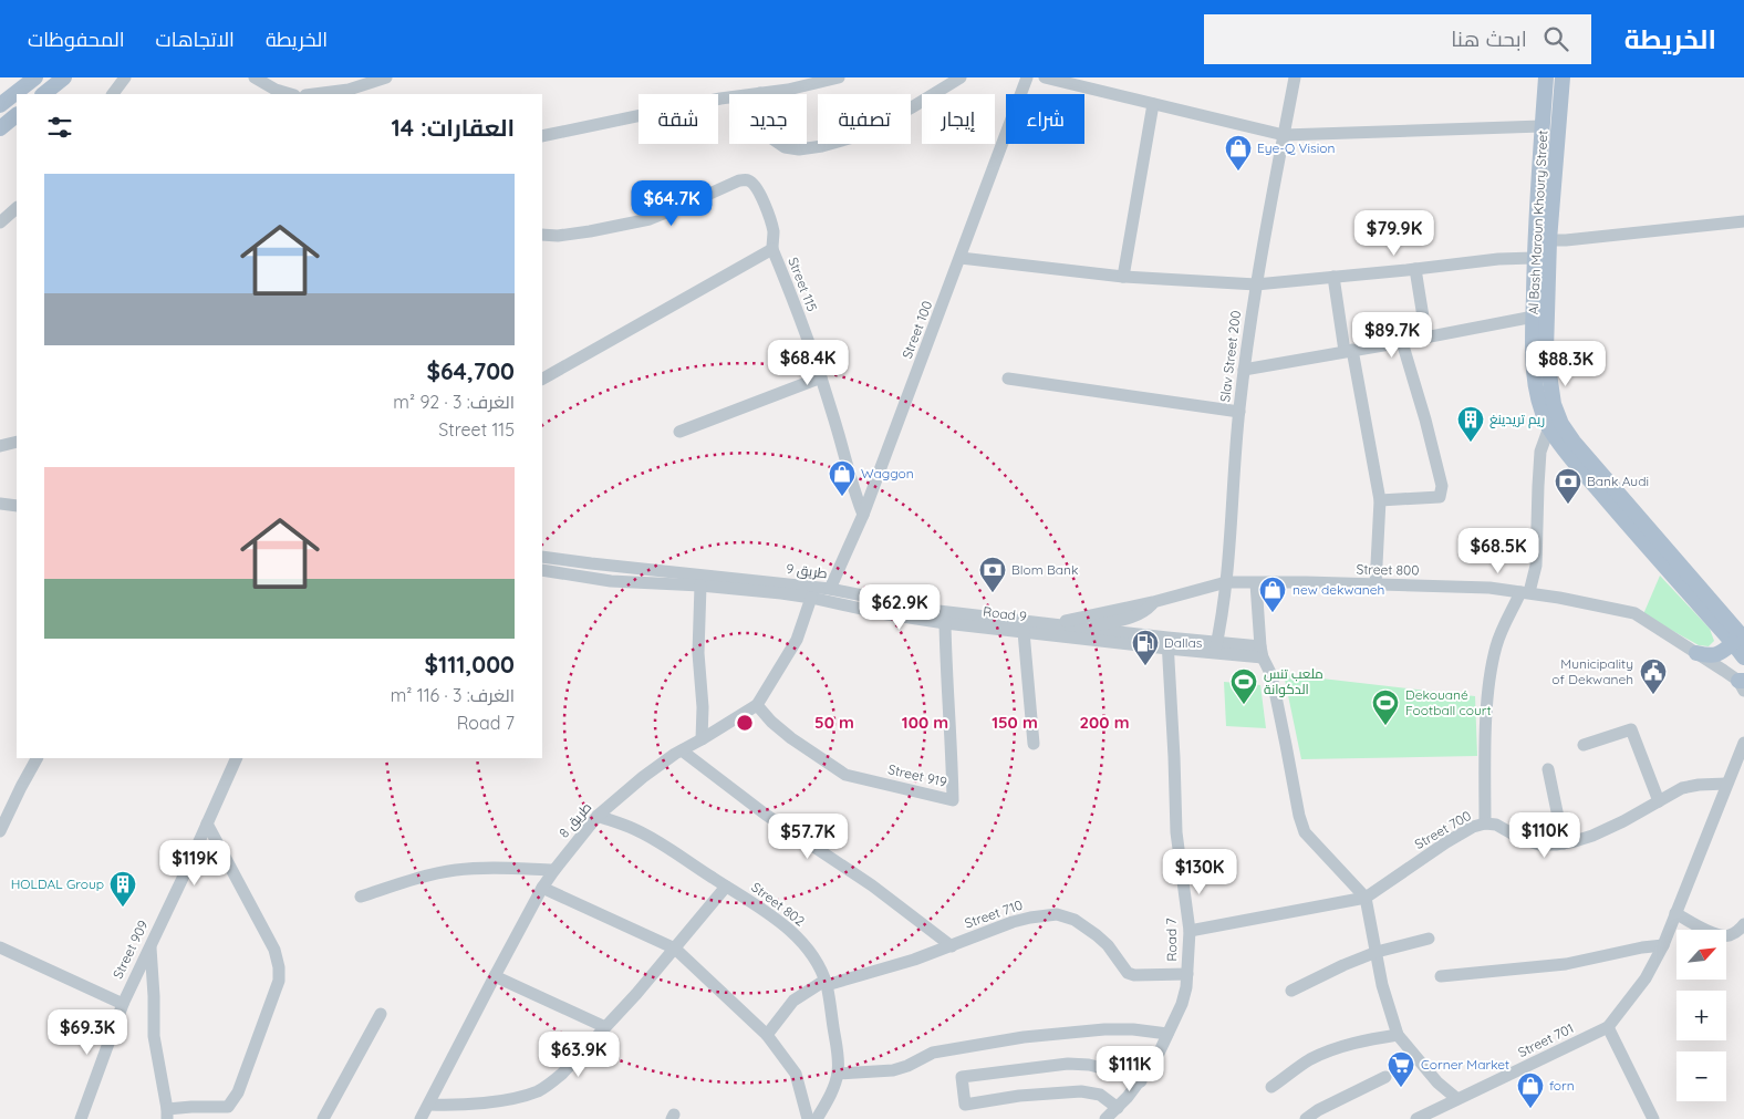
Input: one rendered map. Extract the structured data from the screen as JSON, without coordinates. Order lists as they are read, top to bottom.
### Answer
{
  "streets": {
    "main road": ["Al Bash Maroun Khoury Street"],
    "street": [
      "Street 115",
      "Street 100",
      "Slav Street 200",
      "Street 800",
      "9 طريق",
      "Road 9",
      "Street 919",
      "طريق 8",
      "Street 700",
      "Street 802",
      "Street 710",
      "Road 7",
      "Street 909",
      "Street 701"
    ]
  },
  "crossings": [
    ["Street 115", "Street 100"],
    ["Street 100", "9 طريق"],
    ["Slav Street 200", "Street 800"],
    ["Slav Street 200", "9 طريق"],
    ["Street 800", "9 طريق"],
    ["9 طريق", "Road 9"],
    ["9 طريق", "Road 7"],
    ["Road 9", "Street 919"],
    ["Road 9", "طريق 8"],
    ["Road 9", "Road 7"],
    ["Street 919", "طريق 8"],
    ["طريق 8", "Street 802"],
    ["Street 700", "Street 701"],
    ["Street 802", "Street 710"],
    ["Street 710", "Road 7"]
  ],
  "places": {
    "shop": [
      "Eye-Q Vision",
      "Waggon",
      "new dekwaneh",
      "forn"
    ],
    "building": ["ريم تريدينغ", "HOLDAL Group"],
    "bank": ["Bank Audi", "Blom Bank"],
    "fuel station": ["Dallas"],
    "public building": ["Municipality of Dekwaneh"],
    "sports": ["ملعب تنس الدكوانة", "Dekouané Football court"],
    "supermarket": ["Corner Market"]
  },
  "north": "top right",
  "page": {
    "header": "الخريطة",
    "search": "ابحث هنا",
    "nav": ["الخريطة", "الاتجاهات", "المحفوظات"],
    "chip": [
      "شراء",
      "إيجار",
      "تصفية",
      "جديد",
      "شقة"
    ],
    "heading": "العقارات: 14",
    "list": [
      {
        "name": "$64,700",
        "note": "الغرف: 3 · 92 m² · Street 115"
      },
      {
        "name": "$111,000",
        "note": "الغرف: 3 · 116 m² · Road 7"
      }
    ],
    "price": [
      "$64.7K",
      "$79.9K",
      "$89.7K",
      "$68.4K",
      "$88.3K",
      "$68.5K",
      "$62.9K",
      "$110K",
      "$57.7K",
      "$119K",
      "$130K",
      "$69.3K",
      "$63.9K",
      "$111K"
    ],
    "map_buttons": ["+", "−"]
  },
  "rings": [
    "50 m",
    "100 m",
    "150 m",
    "200 m"
  ]
}
